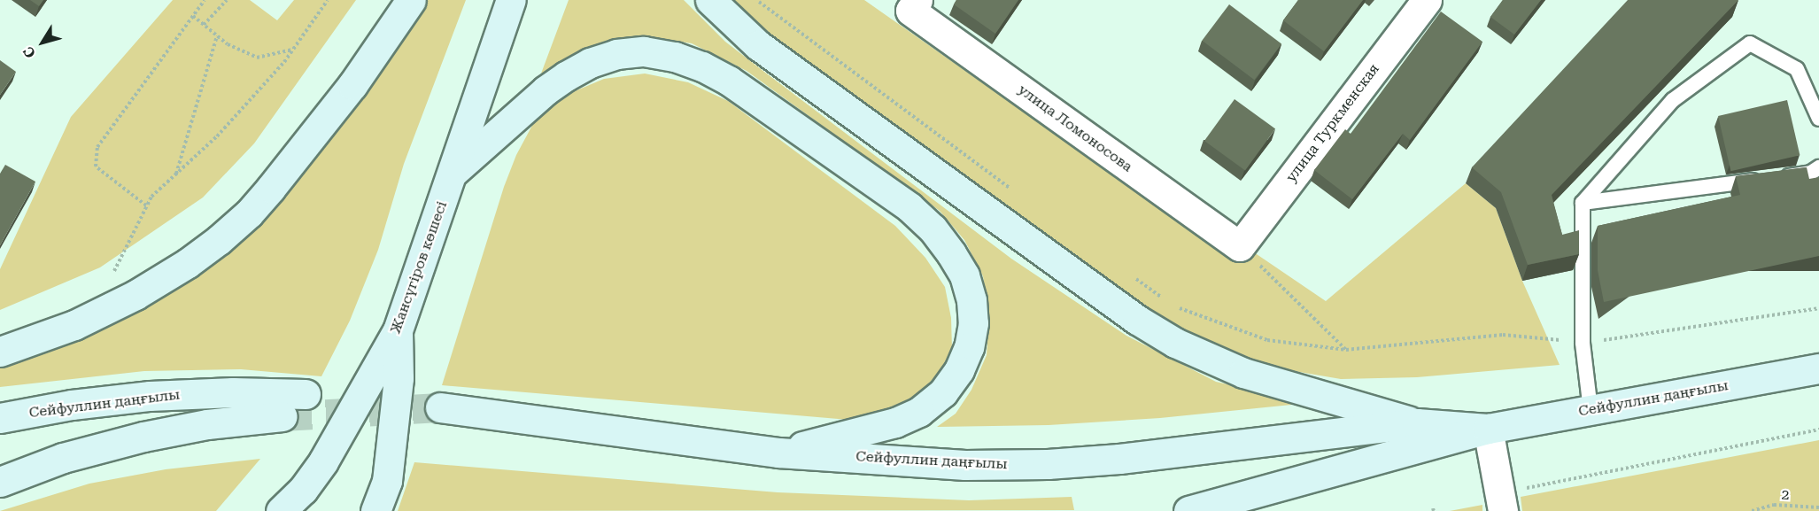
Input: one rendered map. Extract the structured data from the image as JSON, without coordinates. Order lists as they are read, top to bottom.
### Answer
{
  "streets": {
    "main road": ["Жансүгіров көшесі", "Сейфуллин даңғылы"],
    "street": ["улица Туркменская", "улица Ломоносова"],
    "path": ["2"]
  },
  "crossings": [
    ["улица Туркменская", "улица Ломоносова"]
  ],
  "north": "bottom left"
}
